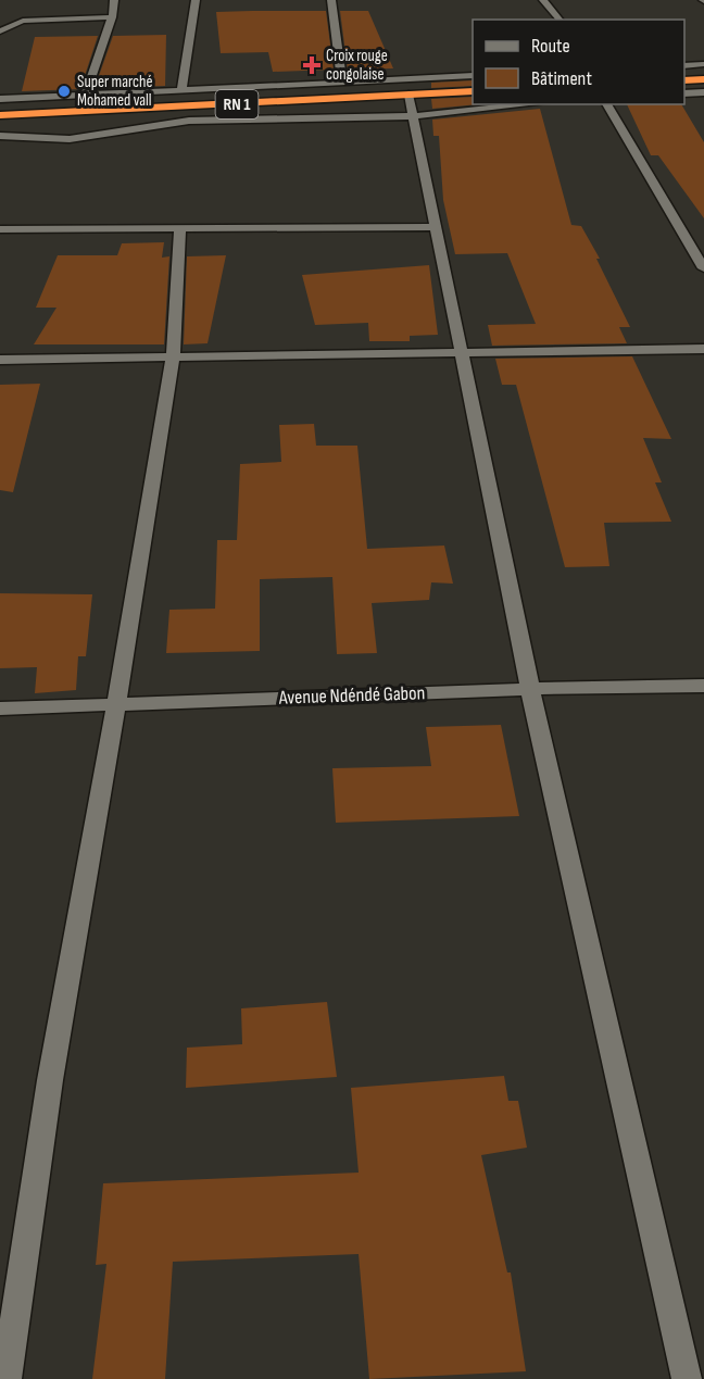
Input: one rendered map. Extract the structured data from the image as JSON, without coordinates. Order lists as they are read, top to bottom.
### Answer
{
  "streets": {
    "highway": ["RN 1"],
    "street": ["Avenue Ndéndé Gabon"]
  },
  "places": {
    "health": ["Croix rouge congolaise"],
    "other": ["Super marché Mohamed vall"]
  },
  "legend": ["Route", "Bâtiment"]
}
